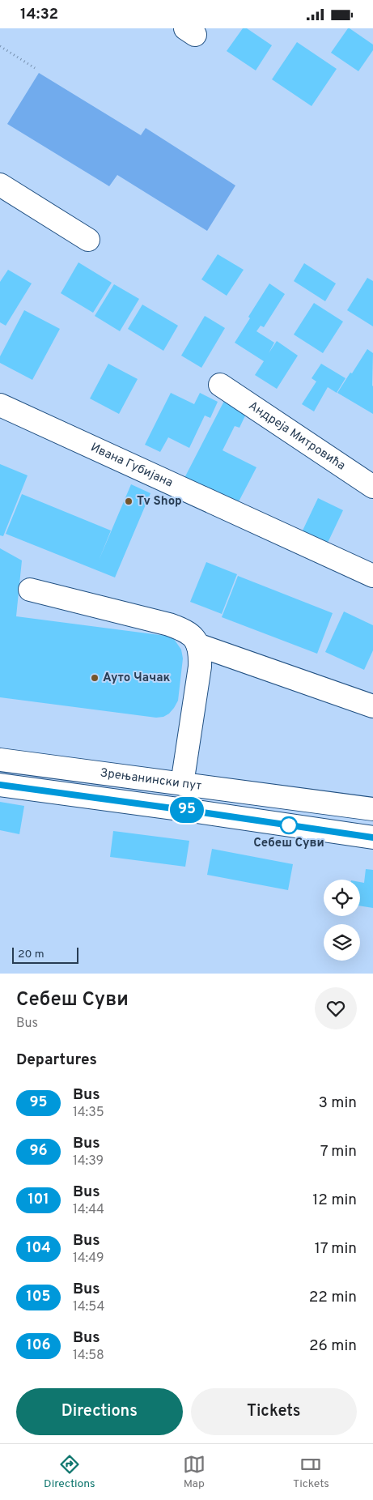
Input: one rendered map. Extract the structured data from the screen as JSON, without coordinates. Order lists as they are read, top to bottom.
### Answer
{
  "streets": {
    "main road": ["Андреја Митровића", "Ивана Губијана", "Зрењанински пут"]
  },
  "places": ["Tv Shop", "Ауто Чачак", "Себеш Суви"],
  "lines": ["bus line 95"],
  "scale_bar": "20 m",
  "page": {
    "status": "14:32",
    "on_map": "95",
    "scale": "20 m",
    "heading": [
      ["Себеш Суви", "Bus"],
      "Departures"
    ],
    "list": [
      {
        "mark": "95",
        "name": "Bus",
        "note": "14:35",
        "value": "3 min"
      },
      {
        "mark": "96",
        "name": "Bus",
        "note": "14:39",
        "value": "7 min"
      },
      {
        "mark": "101",
        "name": "Bus",
        "note": "14:44",
        "value": "12 min"
      },
      {
        "mark": "104",
        "name": "Bus",
        "note": "14:49",
        "value": "17 min"
      },
      {
        "mark": "105",
        "name": "Bus",
        "note": "14:54",
        "value": "22 min"
      },
      {
        "mark": "106",
        "name": "Bus",
        "note": "14:58",
        "value": "26 min"
      }
    ],
    "buttons": ["Directions", "Tickets"],
    "tabs": ["Directions", "Map", "Tickets"]
  }
}
